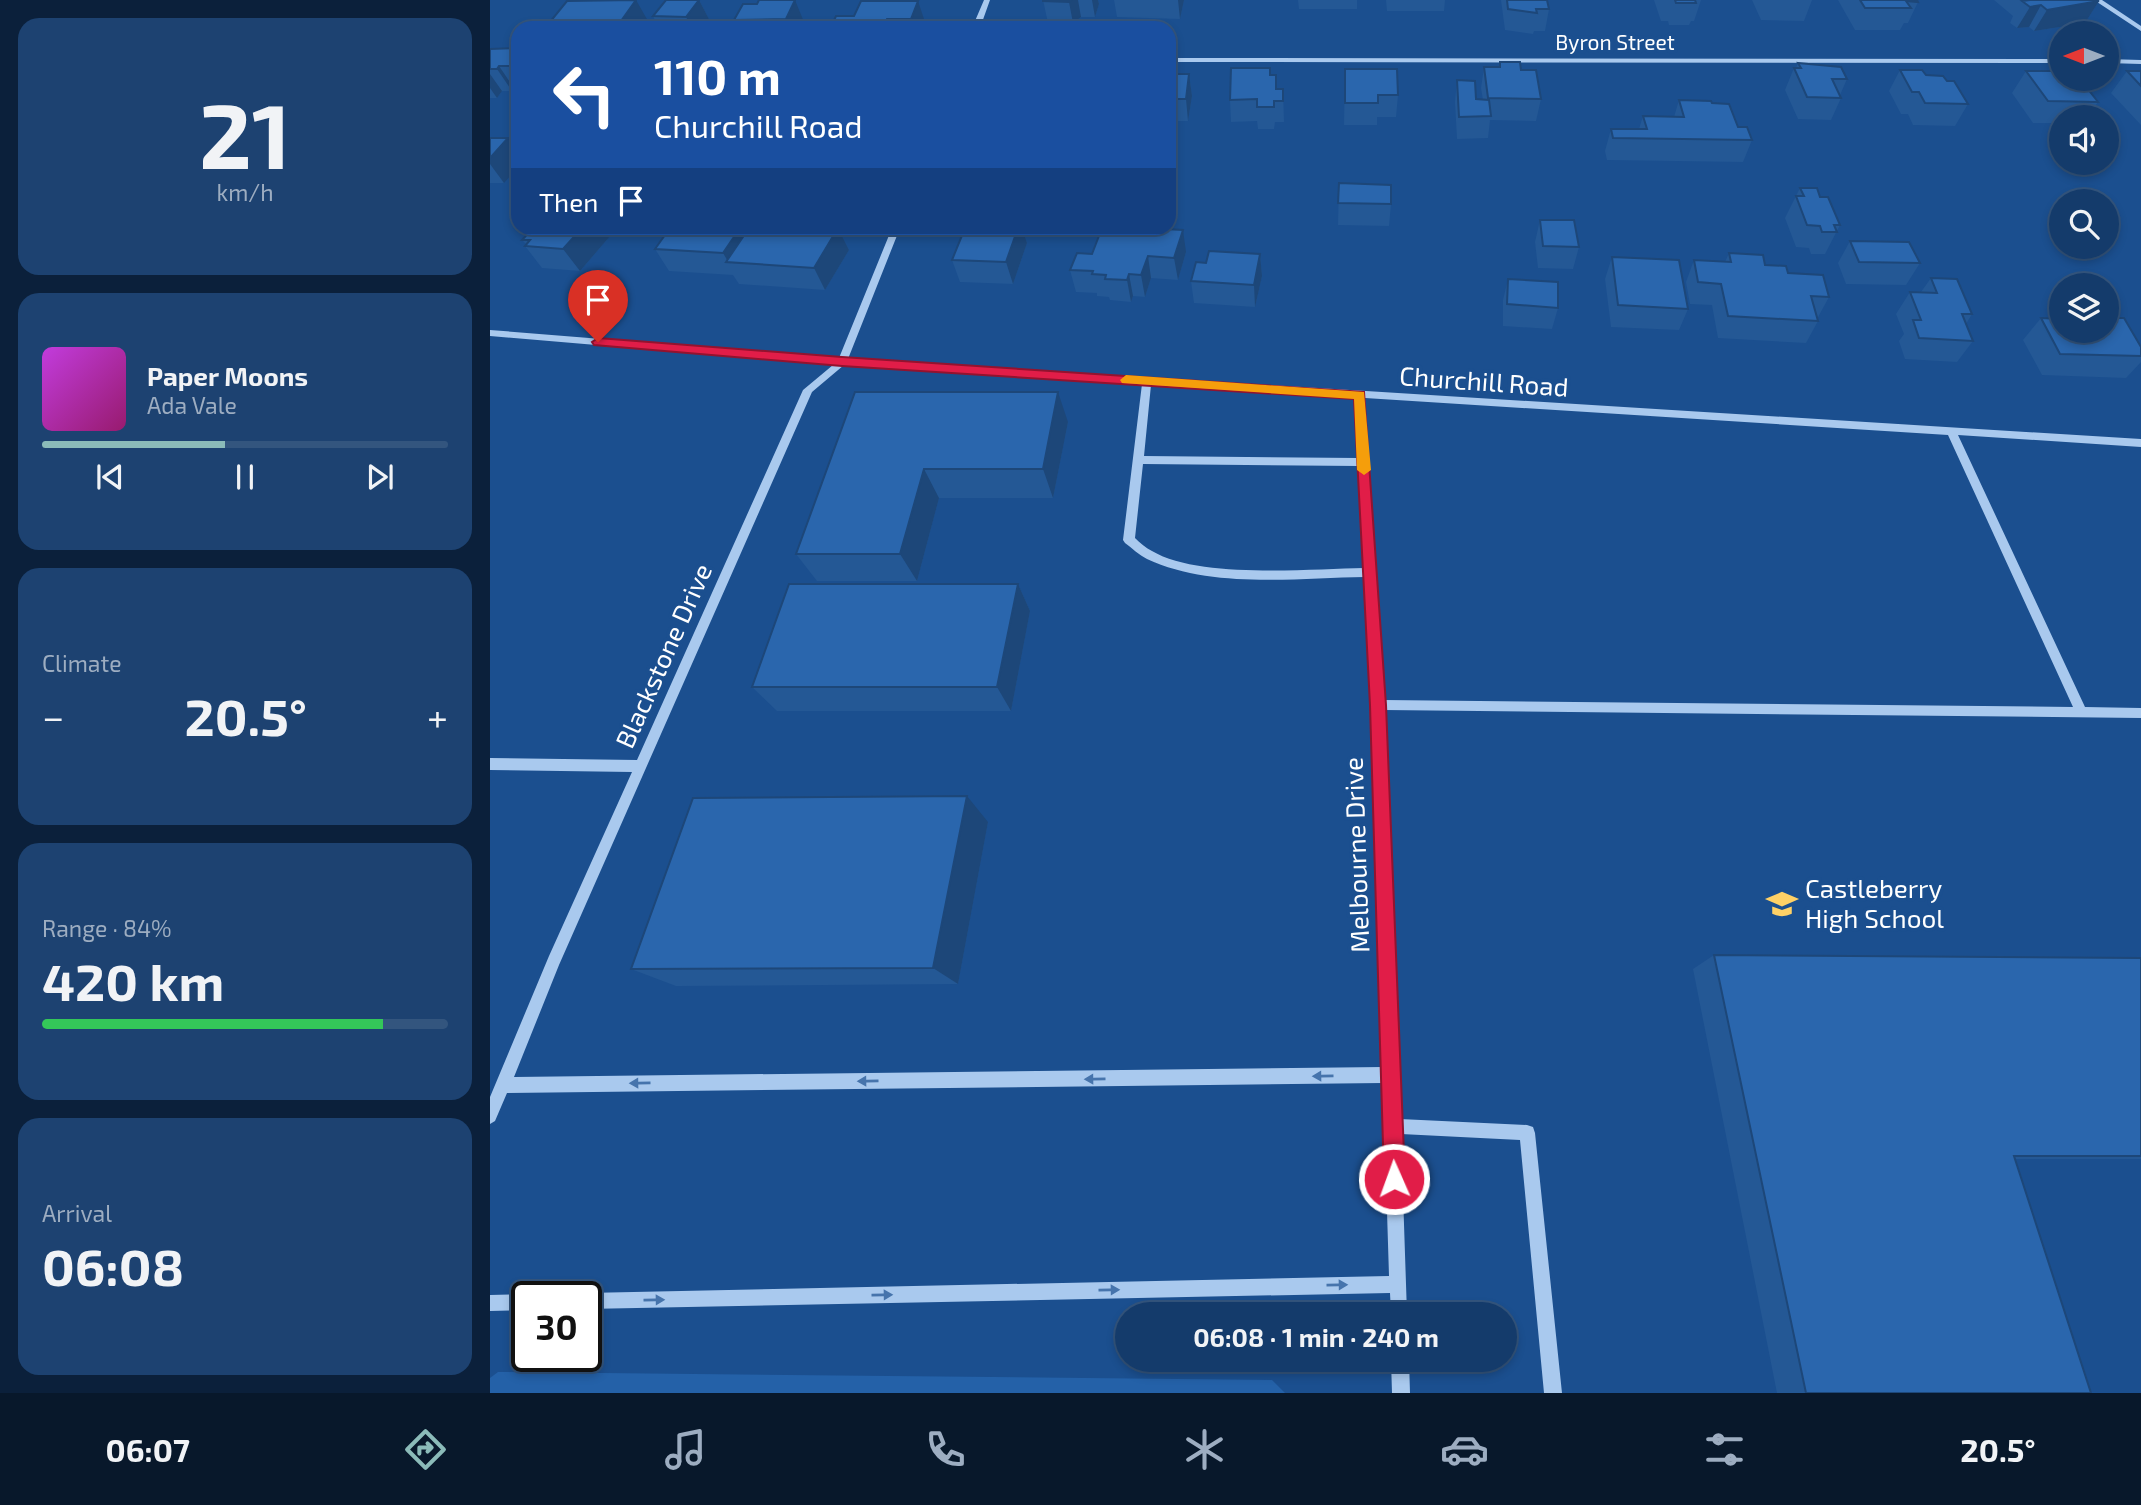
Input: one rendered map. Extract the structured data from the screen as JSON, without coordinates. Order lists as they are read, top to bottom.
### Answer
{
  "streets": {
    "street": [
      "Byron Street",
      "Churchill Road",
      "Blackstone Drive",
      "Melbourne Drive"
    ]
  },
  "crossings": [
    ["Churchill Road", "Blackstone Drive"],
    ["Churchill Road", "Melbourne Drive"]
  ],
  "places": {
    "school or university": ["Castleberry High School"]
  },
  "north": "left",
  "page": {
    "tile": [
      ["21", "km/h"],
      "Climate",
      ["Range · 84%", "420 km"],
      ["Arrival", "06:08"]
    ],
    "turn": ["110 m", "Churchill Road"],
    "then": "Then",
    "song": ["Paper Moons", "Ada Vale"],
    "heat": ["−", "20.5°", "+"],
    "limit": "30",
    "trip": "06:08 · 1 min · 240 m",
    "tabs": ["06:07", "20.5°"]
  }
}
